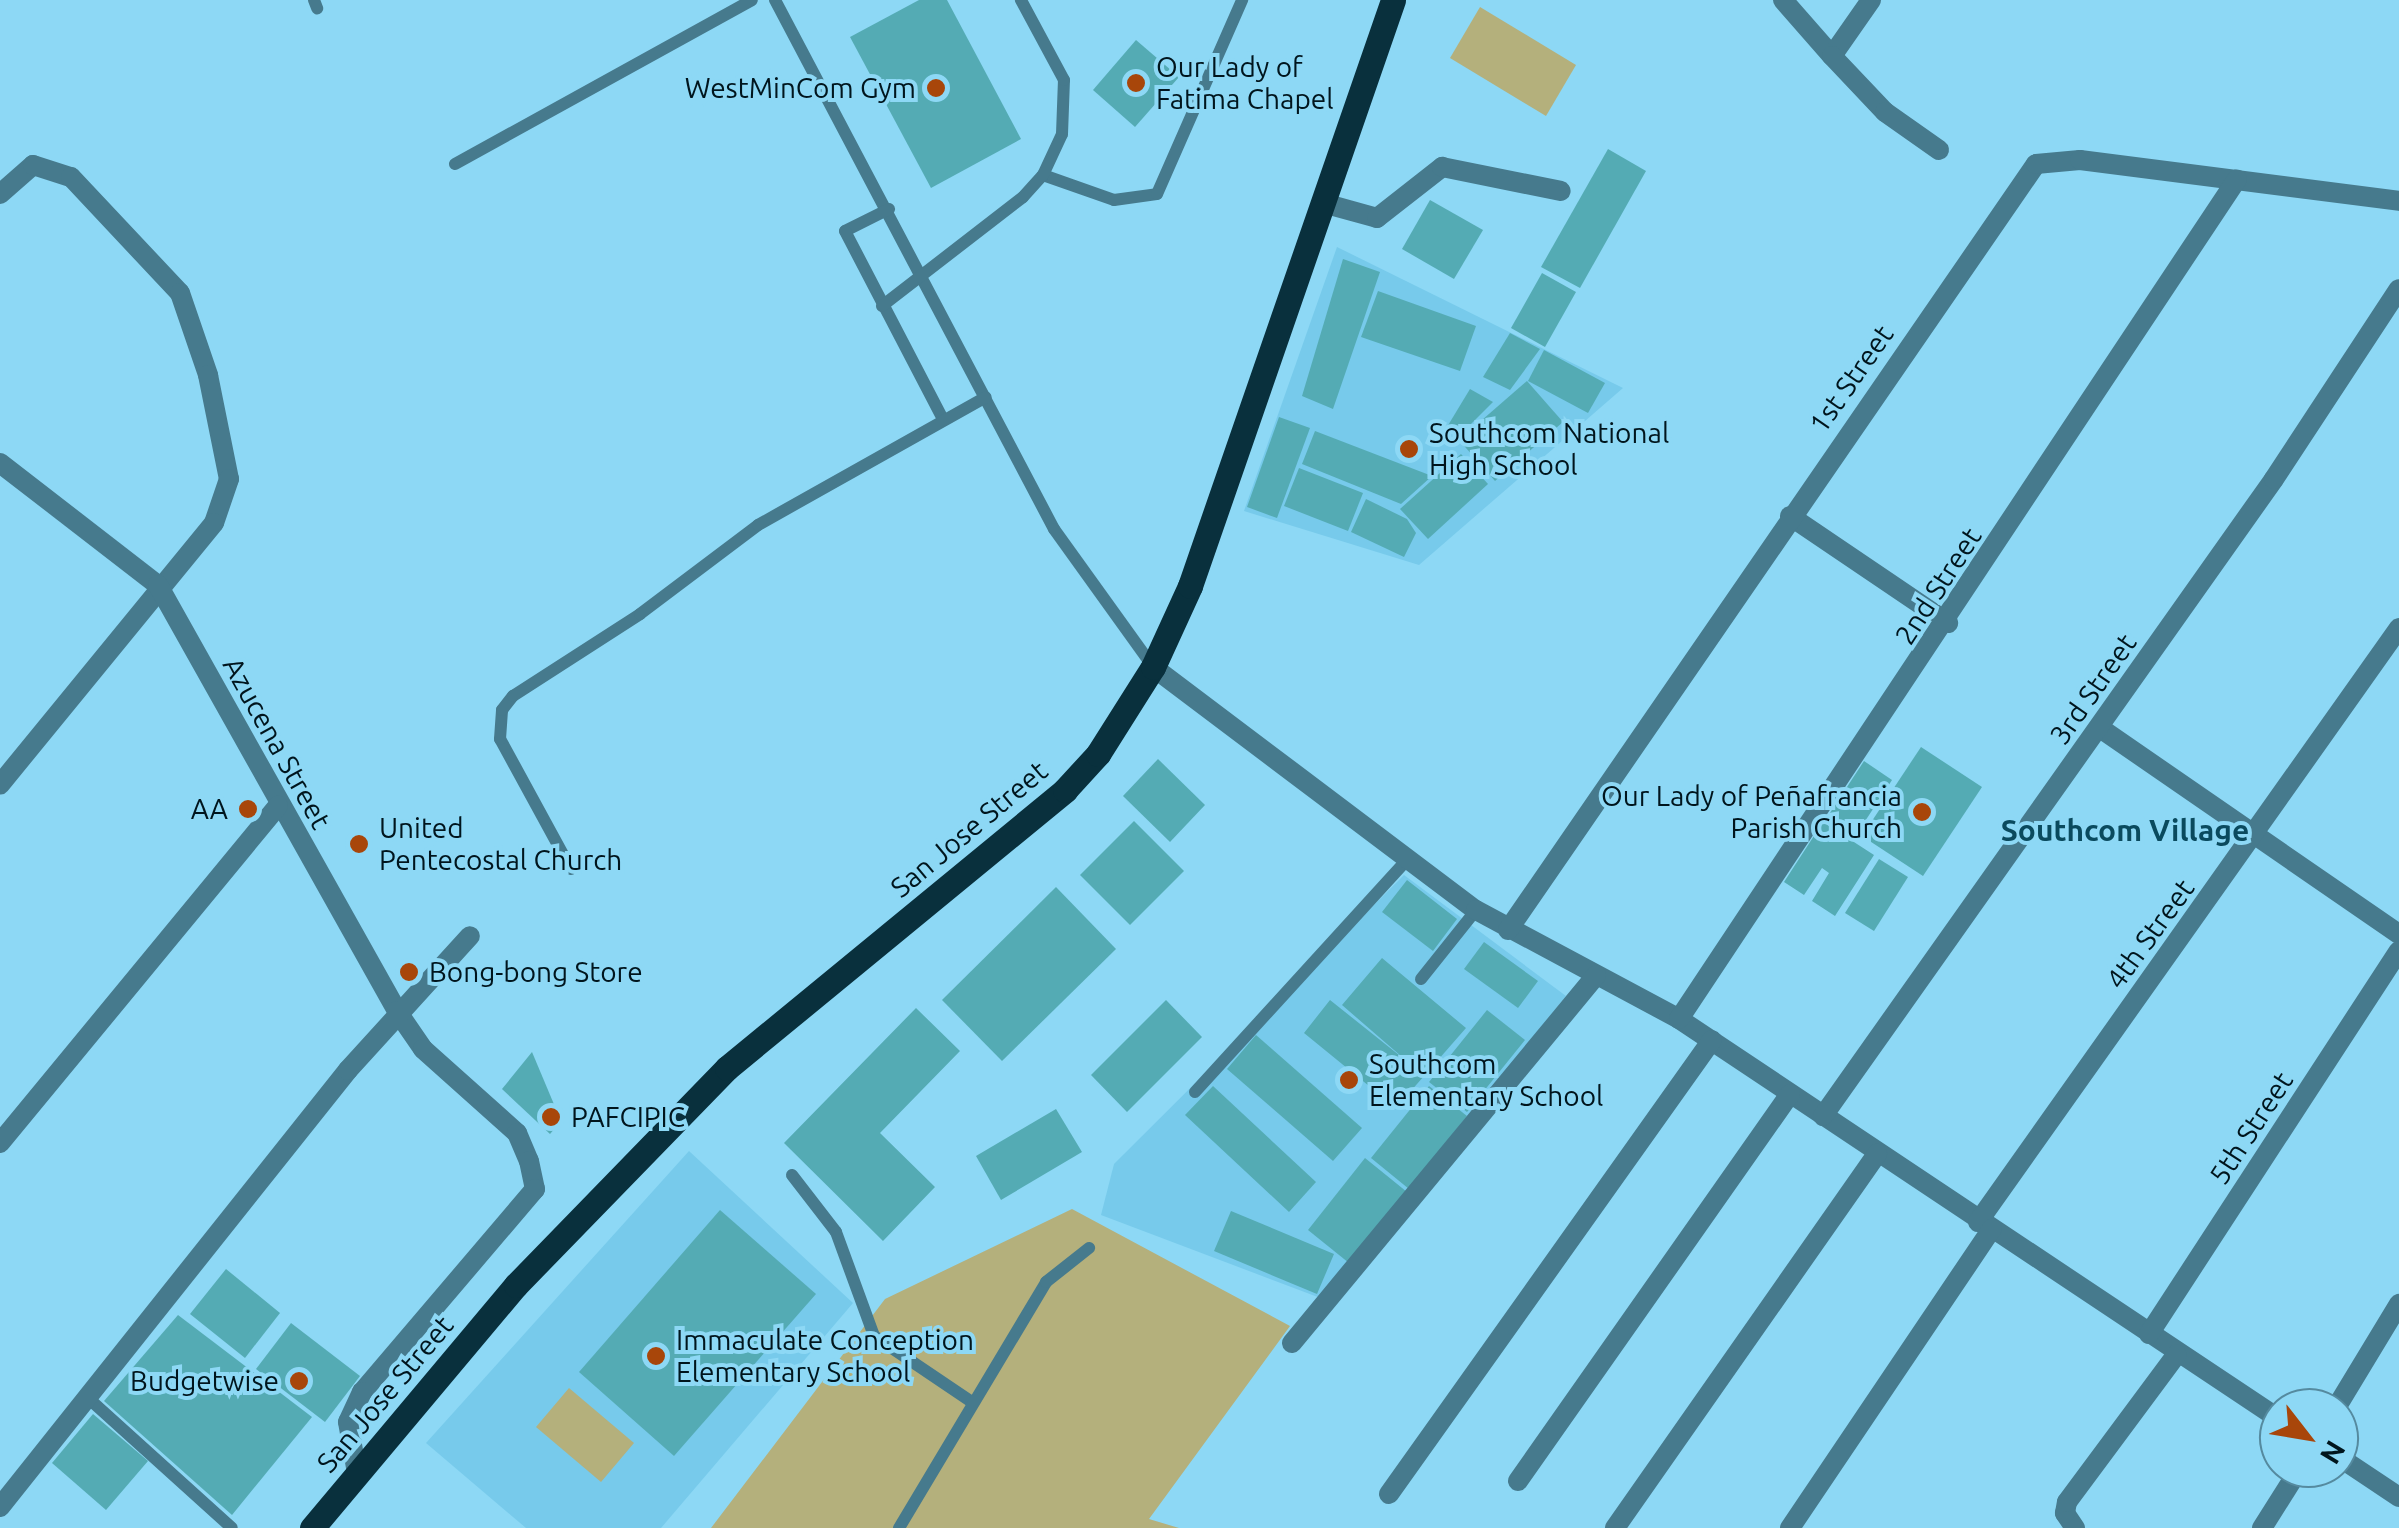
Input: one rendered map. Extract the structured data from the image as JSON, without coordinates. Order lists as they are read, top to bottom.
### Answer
{
  "streets": {
    "main road": ["San Jose Street"],
    "street": [
      "1st Street",
      "2nd Street",
      "3rd Street",
      "Azucena Street",
      "4th Street",
      "5th Street"
    ]
  },
  "crossings": [
    ["1st Street", "2nd Street"],
    ["Azucena Street", "San Jose Street"]
  ],
  "districts": ["Southcom Village"],
  "places": [
    "Our Lady of Fatima Chapel",
    "WestMinCom Gym",
    "Southcom National High School",
    "AA",
    "Our Lady of Peñafrancia Parish Church",
    "United Pentecostal Church",
    "Bong-bong Store",
    "Southcom Elementary School",
    "PAFCIPIC",
    "Immaculate Conception Elementary School",
    "Budgetwise"
  ],
  "north": "bottom right"
}
